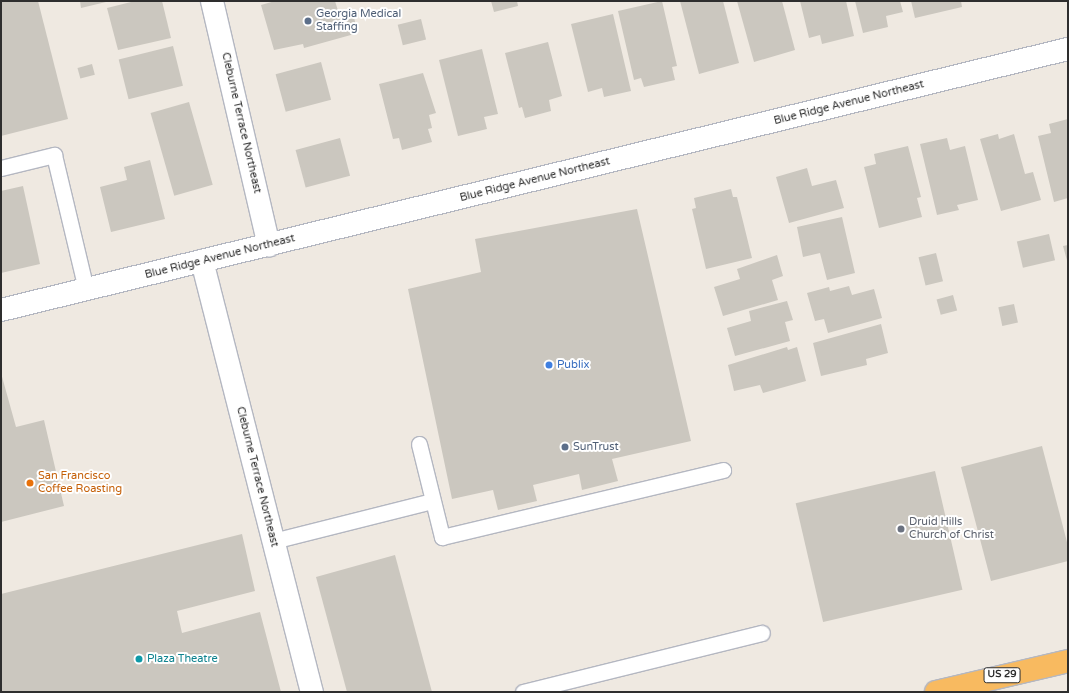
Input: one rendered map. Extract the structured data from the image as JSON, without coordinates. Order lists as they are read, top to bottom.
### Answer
{
  "streets": {
    "highway": ["US 29"],
    "street": ["Blue Ridge Avenue Northeast", "Cleburne Terrace Northeast"]
  },
  "crossings": [
    ["Blue Ridge Avenue Northeast", "Cleburne Terrace Northeast"]
  ],
  "places": [
    "Georgia Medical Staffing",
    "Publix",
    "SunTrust",
    "San Francisco Coffee Roasting",
    "Druid Hills Church of Christ",
    "Plaza Theatre"
  ]
}
